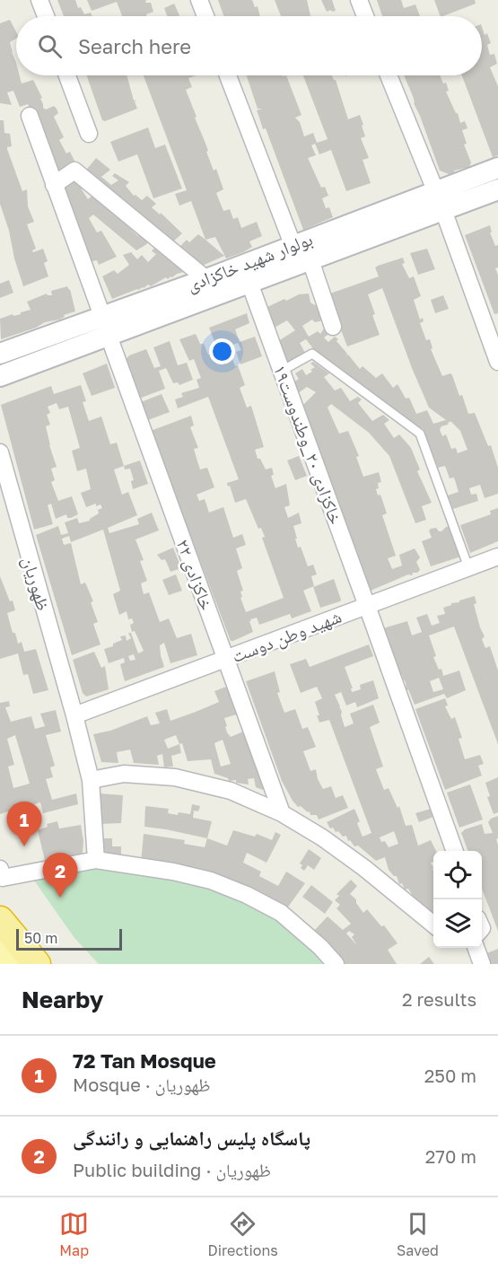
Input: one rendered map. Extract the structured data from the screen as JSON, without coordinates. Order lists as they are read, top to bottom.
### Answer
{
  "streets": {
    "street": [
      "بولوار شهید خاکزادی",
      "خاکزادی ۲۰_وطندوست۱۹",
      "خاکزادی ۲۲",
      "ظهوریان",
      "شهید وطن دوست"
    ]
  },
  "crossings": [
    ["خاکزادی ۲۰_وطندوست۱۹", "شهید وطن دوست"],
    ["خاکزادی ۲۲", "شهید وطن دوست"],
    ["ظهوریان", "شهید وطن دوست"]
  ],
  "scale_bar": "50 m",
  "page": {
    "search": "Search here",
    "pins": ["1", "2"],
    "scale": "50 m",
    "heading": ["Nearby", "2 results"],
    "list": [
      {
        "mark": "1",
        "name": "72 Tan Mosque",
        "note": "Mosque · ظهوریان",
        "value": "250 m"
      },
      {
        "mark": "2",
        "name": "پاسگاه پلیس راهنمایی و رانندگی",
        "note": "Public building · ظهوریان",
        "value": "270 m"
      }
    ],
    "nav": ["Map", "Directions", "Saved"]
  }
}
